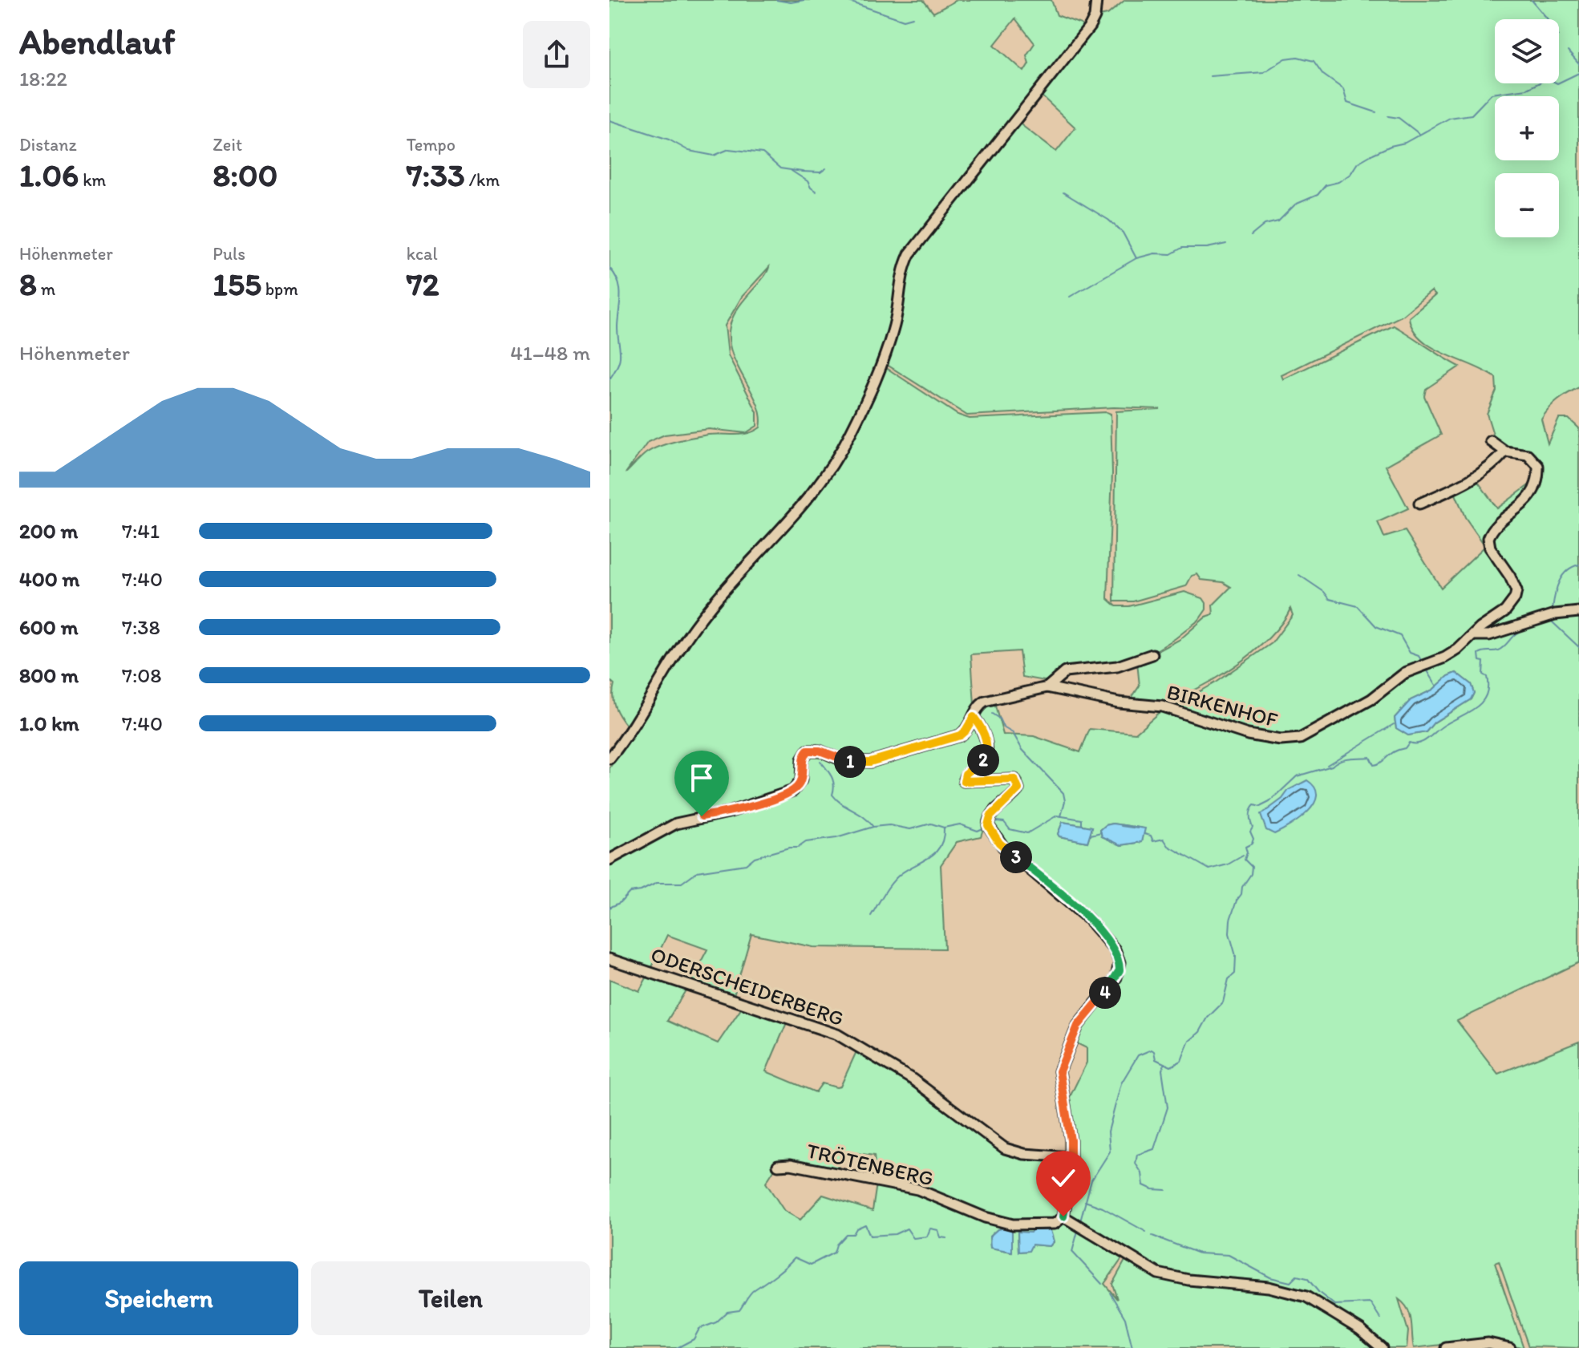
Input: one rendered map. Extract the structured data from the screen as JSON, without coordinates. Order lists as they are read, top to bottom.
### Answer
{
  "streets": {
    "street": ["BIRKENHOF", "ODERSCHEIDERBERG", "TRÖTENBERG"]
  },
  "page": {
    "heading": ["Abendlauf", "18:22"],
    "map_buttons": ["+", "−"],
    "stats": [
      ["Distanz", "1.06 km"],
      ["Zeit", "8:00"],
      ["Tempo", "7:33 /km"],
      ["Höhenmeter", "8 m"],
      ["Puls", "155 bpm"],
      ["kcal", "72"]
    ],
    "chart": ["Höhenmeter", "41–48 m"],
    "list": [
      {
        "name": "200 m",
        "note": "7:41"
      },
      {
        "name": "400 m",
        "note": "7:40"
      },
      {
        "name": "600 m",
        "note": "7:38"
      },
      {
        "name": "800 m",
        "note": "7:08"
      },
      {
        "name": "1.0 km",
        "note": "7:40"
      }
    ],
    "pins": [
      "2",
      "1",
      "3",
      "4"
    ],
    "buttons": ["Speichern", "Teilen"]
  }
}
